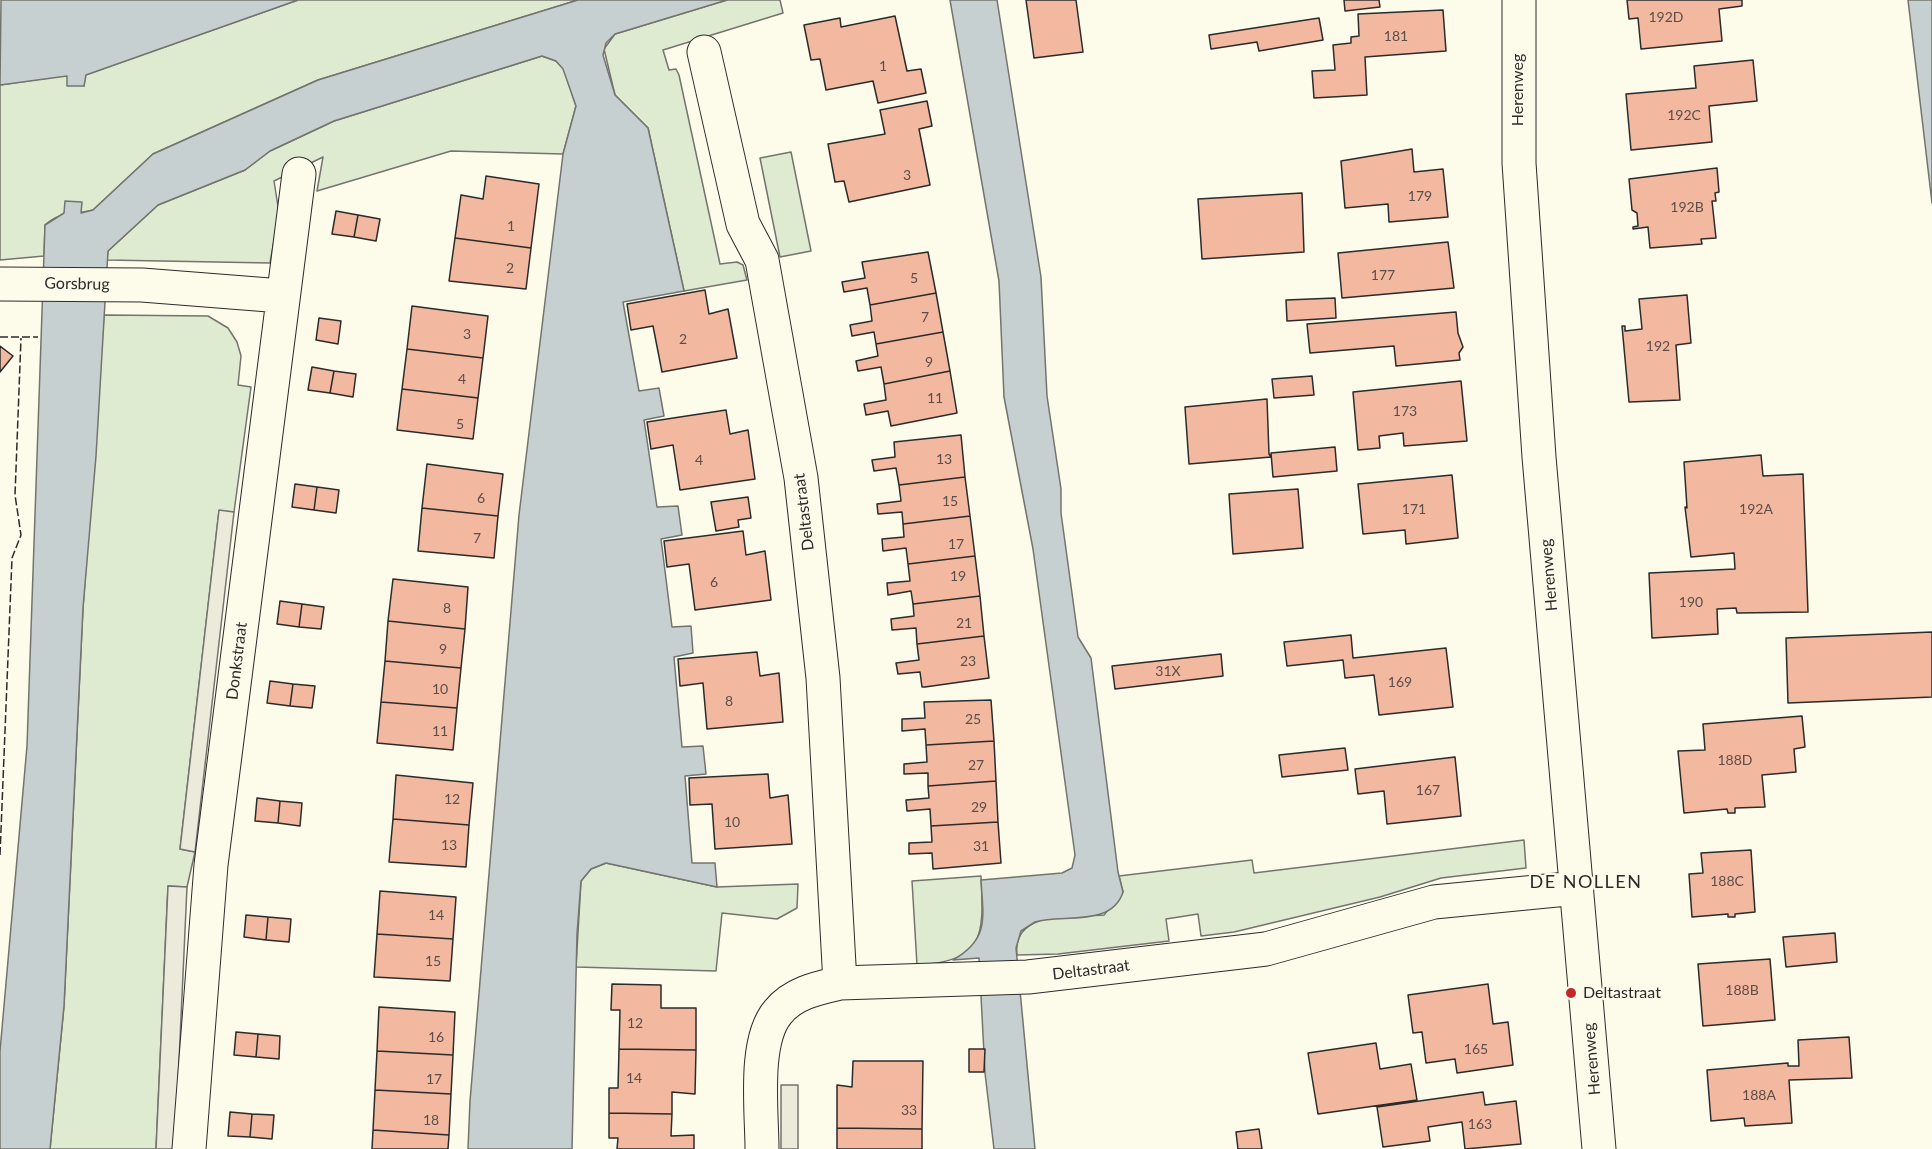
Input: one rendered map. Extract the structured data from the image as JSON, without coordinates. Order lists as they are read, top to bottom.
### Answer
{
  "streets": {
    "street": [
      "Herenweg",
      "Gorsbrug",
      "Deltastraat",
      "Donkstraat"
    ]
  },
  "crossings": [
    ["Herenweg", "Deltastraat"],
    ["Gorsbrug", "Donkstraat"]
  ],
  "districts": ["DE NOLLEN"],
  "places": ["Deltastraat"],
  "house_numbers": [
    "192D",
    "181",
    "1",
    "192C",
    "3",
    "179",
    "192B",
    "1",
    "2",
    "177",
    "5",
    "7",
    "3",
    "2",
    "192",
    "9",
    "4",
    "11",
    "173",
    "5",
    "13",
    "4",
    "6",
    "15",
    "171",
    "192A",
    "7",
    "17",
    "19",
    "6",
    "190",
    "8",
    "21",
    "9",
    "23",
    "31X",
    "169",
    "10",
    "8",
    "25",
    "11",
    "188D",
    "27",
    "167",
    "12",
    "29",
    "10",
    "13",
    "31",
    "188C",
    "14",
    "15",
    "188B",
    "12",
    "16",
    "165",
    "14",
    "17",
    "188A",
    "33",
    "18",
    "163"
  ]
}
